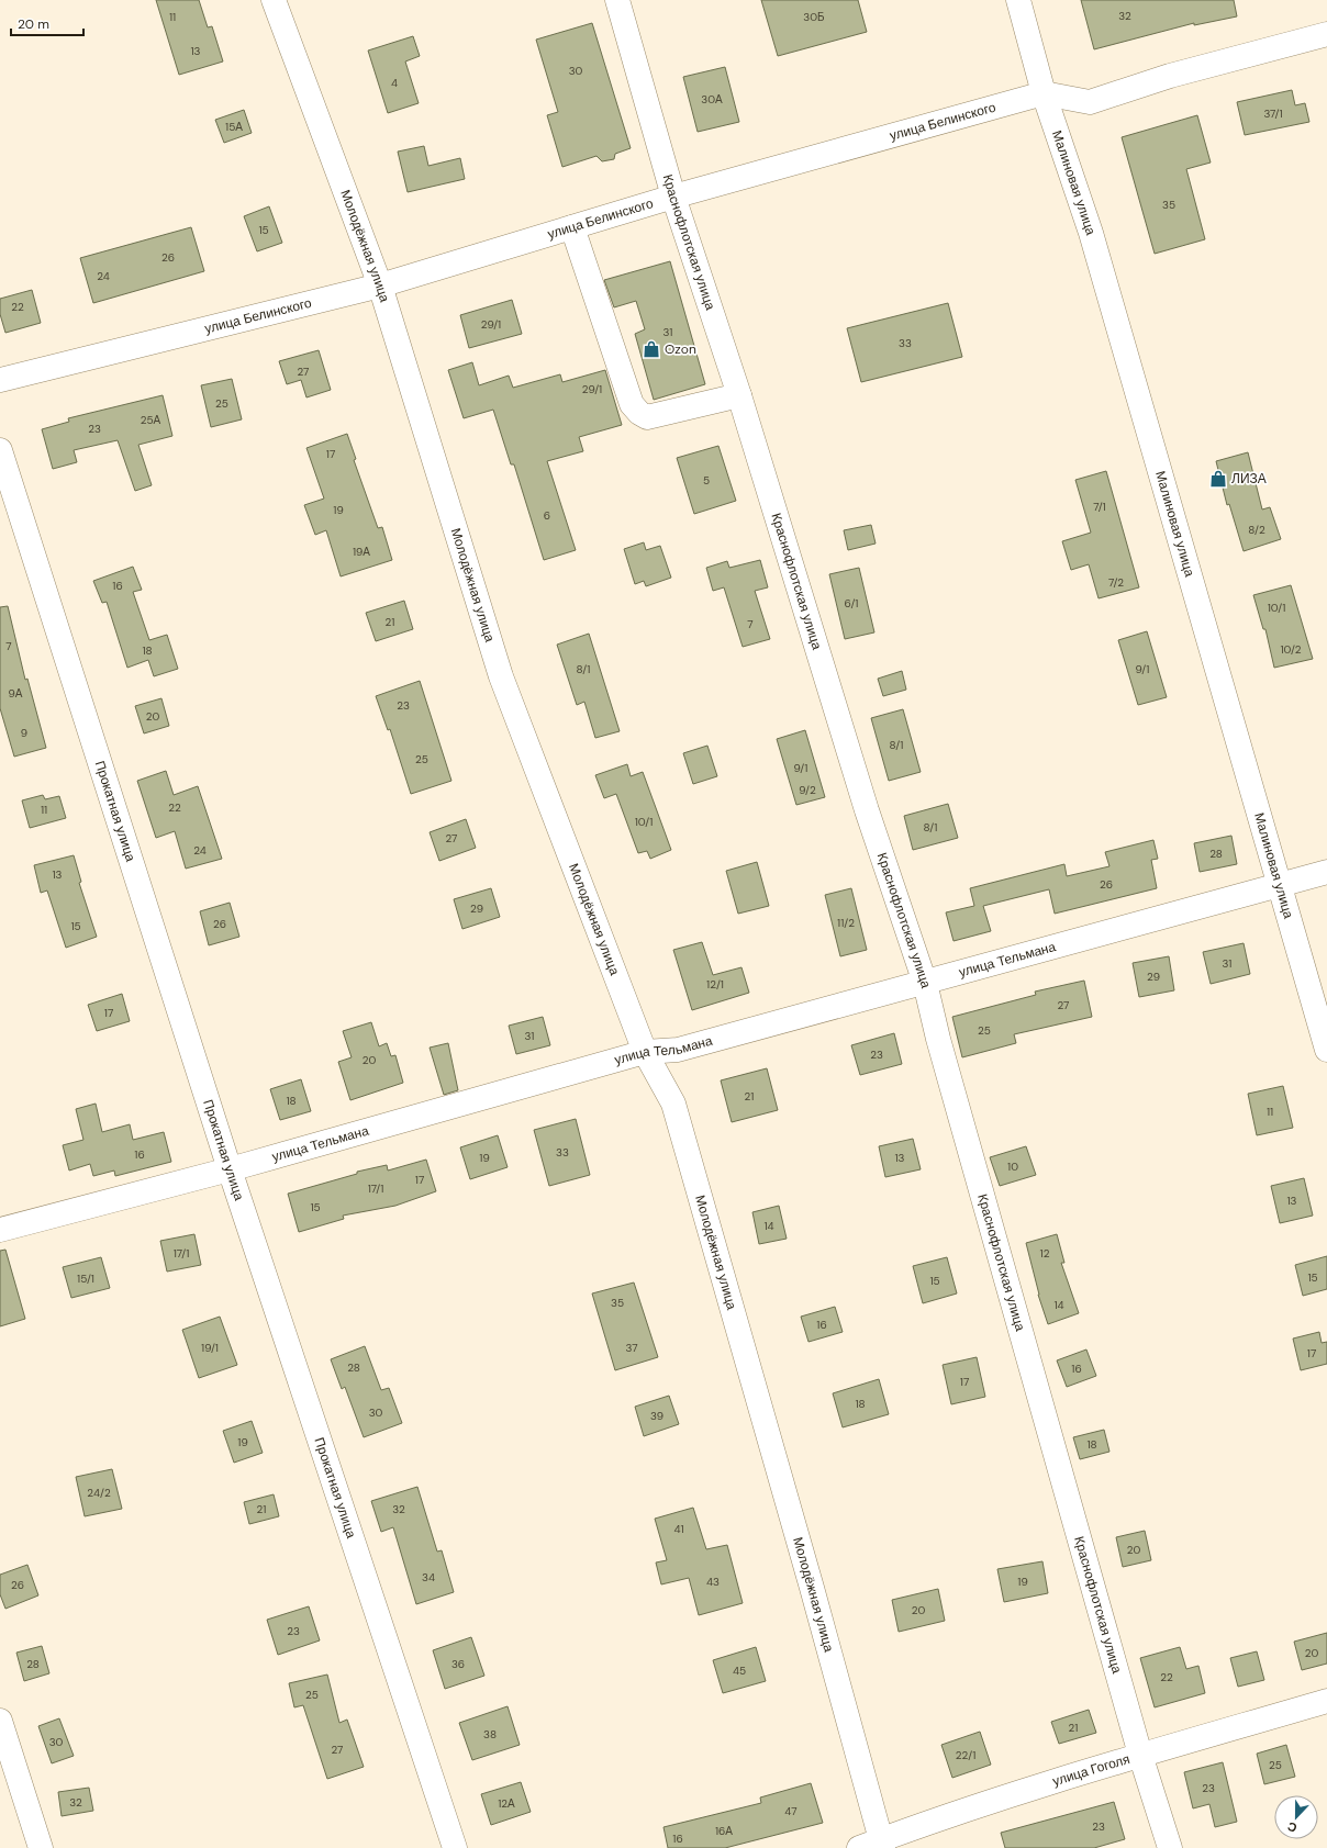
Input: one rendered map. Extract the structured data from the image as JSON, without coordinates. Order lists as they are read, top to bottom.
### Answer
{
  "streets": {
    "street": [
      "улица Белинского",
      "Малиновая улица",
      "Краснофлотская улица",
      "Молодёжная улица",
      "Прокатная улица",
      "улица Тельмана",
      "улица Гоголя"
    ]
  },
  "crossings": [
    ["улица Белинского", "Малиновая улица"],
    ["улица Белинского", "Краснофлотская улица"],
    ["улица Белинского", "Молодёжная улица"],
    ["Малиновая улица", "улица Тельмана"],
    ["Краснофлотская улица", "улица Тельмана"],
    ["Краснофлотская улица", "улица Гоголя"],
    ["Молодёжная улица", "улица Тельмана"],
    ["Молодёжная улица", "улица Гоголя"],
    ["Прокатная улица", "улица Тельмана"]
  ],
  "places": {
    "shop": ["Ozon", "ЛИЗА"]
  },
  "house_numbers": [
    "32",
    "11",
    "30Б",
    "13",
    "30",
    "4",
    "30А",
    "37/1",
    "15А",
    "35",
    "15",
    "26",
    "24",
    "22",
    "29/1",
    "31",
    "33",
    "27",
    "29/1",
    "25",
    "25А",
    "23",
    "17",
    "5",
    "7/1",
    "19",
    "6",
    "8/2",
    "19А",
    "7/2",
    "16",
    "6/1",
    "10/1",
    "21",
    "7",
    "7",
    "10/2",
    "18",
    "8/1",
    "9/1",
    "9А",
    "23",
    "20",
    "9",
    "8/1",
    "25",
    "9/1",
    "9/2",
    "22",
    "11",
    "10/1",
    "8/1",
    "27",
    "24",
    "28",
    "13",
    "26",
    "29",
    "11/2",
    "26",
    "15",
    "31",
    "29",
    "12/1",
    "27",
    "17",
    "25",
    "31",
    "23",
    "20",
    "21",
    "18",
    "11",
    "33",
    "16",
    "19",
    "13",
    "10",
    "17",
    "17/1",
    "13",
    "15",
    "14",
    "17/1",
    "12",
    "15",
    "15/1",
    "15",
    "35",
    "14",
    "16",
    "19/1",
    "37",
    "17",
    "28",
    "16",
    "17",
    "18",
    "30",
    "39",
    "19",
    "18",
    "24/2",
    "21",
    "32",
    "41",
    "20",
    "34",
    "43",
    "19",
    "26",
    "20",
    "23",
    "20",
    "28",
    "36",
    "45",
    "22",
    "25",
    "21",
    "38",
    "30",
    "27",
    "22/1",
    "25",
    "23",
    "32",
    "12А",
    "47",
    "23",
    "16А",
    "16"
  ],
  "scale_bar": "20 m",
  "north": "bottom"
}
